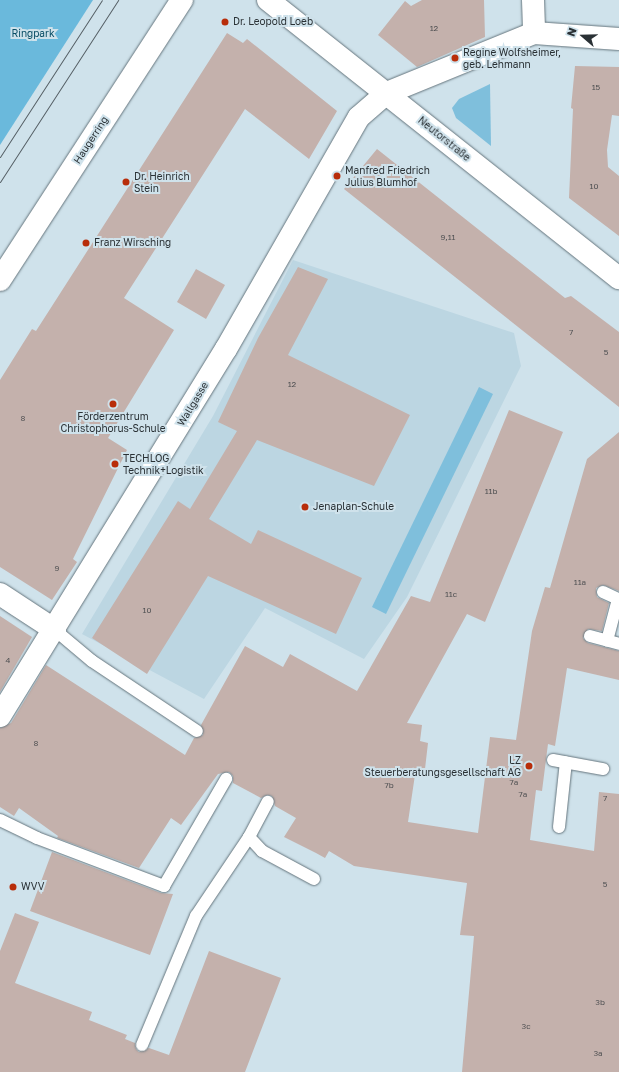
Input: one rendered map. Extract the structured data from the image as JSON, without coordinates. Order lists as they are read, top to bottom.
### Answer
{
  "streets": {
    "street": ["Neutorstraße", "Haugerring", "Wallgasse"]
  },
  "crossings": [
    ["Neutorstraße", "Wallgasse"]
  ],
  "parks": ["Ringpark"],
  "places": [
    "Dr. Leopold Loeb",
    "Regine Wolfsheimer, geb. Lehmann",
    "Manfred Friedrich Julius Blumhof",
    "Dr. Heinrich Stein",
    "Franz Wirsching",
    "Förderzentrum Christophorus-Schule",
    "TECHLOG Technik+Logistik",
    "Jenaplan-Schule",
    "LZ Steuerberatungsgesellschaft AG",
    "WVV"
  ],
  "house_numbers": [
    "12",
    "15",
    "10",
    "9,11",
    "7",
    "5",
    "12",
    "8",
    "11b",
    "9",
    "11a",
    "11c",
    "10",
    "4",
    "8",
    "7a",
    "7b",
    "7a",
    "7",
    "5",
    "3b",
    "3c",
    "3a"
  ],
  "north": "left"
}
